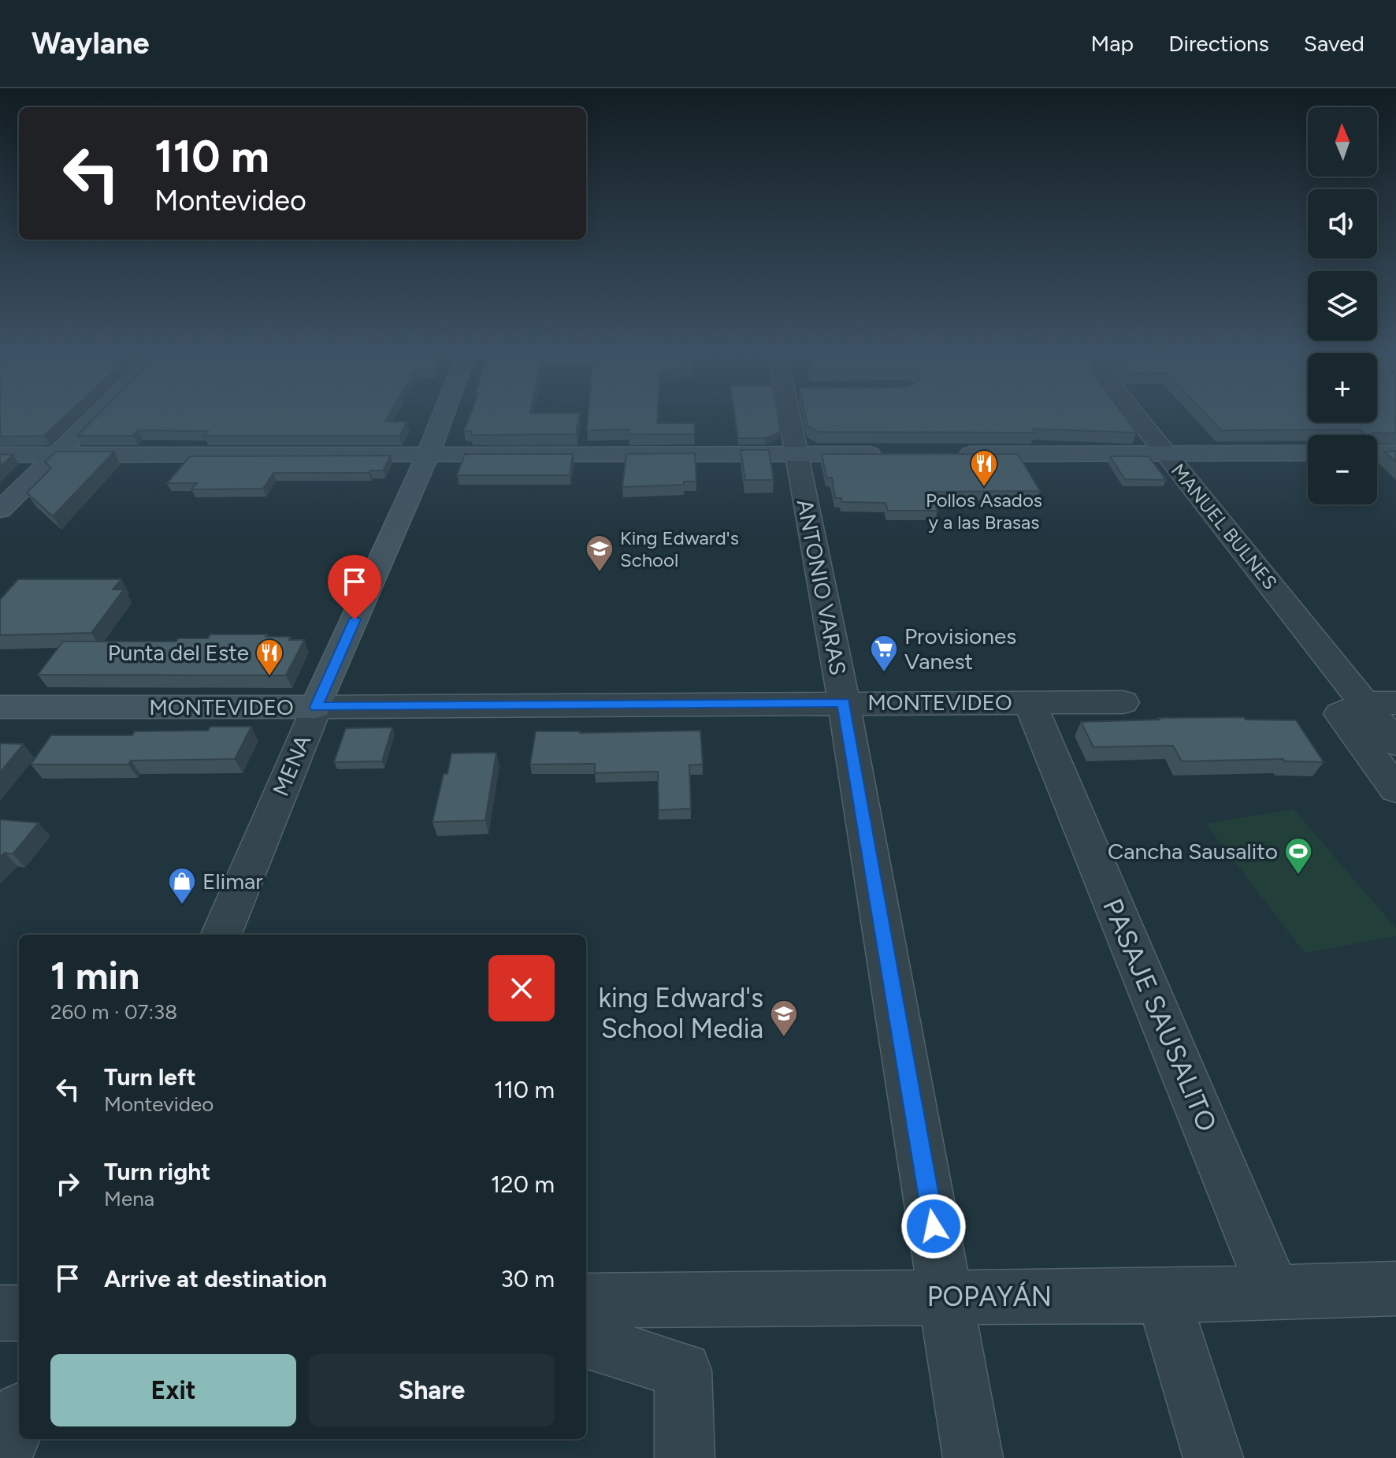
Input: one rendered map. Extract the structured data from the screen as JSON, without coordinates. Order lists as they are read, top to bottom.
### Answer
{
  "streets": {
    "street": [
      "MANUEL BULNES",
      "ANTONIO VARAS",
      "MONTEVIDEO",
      "MENA",
      "PASAJE SAUSALITO",
      "POPAYÁN"
    ]
  },
  "crossings": [
    ["ANTONIO VARAS", "MONTEVIDEO"],
    ["ANTONIO VARAS", "POPAYÁN"],
    ["MONTEVIDEO", "MENA"],
    ["MONTEVIDEO", "PASAJE SAUSALITO"],
    ["PASAJE SAUSALITO", "POPAYÁN"]
  ],
  "places": {
    "restaurant": ["Pollos Asados y a las Brasas", "Punta del Este"],
    "school or university": ["King Edward's School", "king Edward's School Media"],
    "supermarket": ["Provisiones Vanest"],
    "sports": ["Cancha Sausalito"],
    "shop": ["Elimar"]
  },
  "north": "top",
  "page": {
    "header": "Waylane",
    "nav": ["Map", "Directions", "Saved"],
    "map_buttons": ["+", "−"],
    "turn": ["110 m", "Montevideo"],
    "heading": ["1 min", "260 m · 07:38"],
    "list": [
      {
        "name": "Turn left",
        "note": "Montevideo",
        "value": "110 m"
      },
      {
        "name": "Turn right",
        "note": "Mena",
        "value": "120 m"
      },
      {
        "name": "Arrive at destination",
        "value": "30 m"
      }
    ],
    "buttons": ["Exit", "Share"]
  }
}
